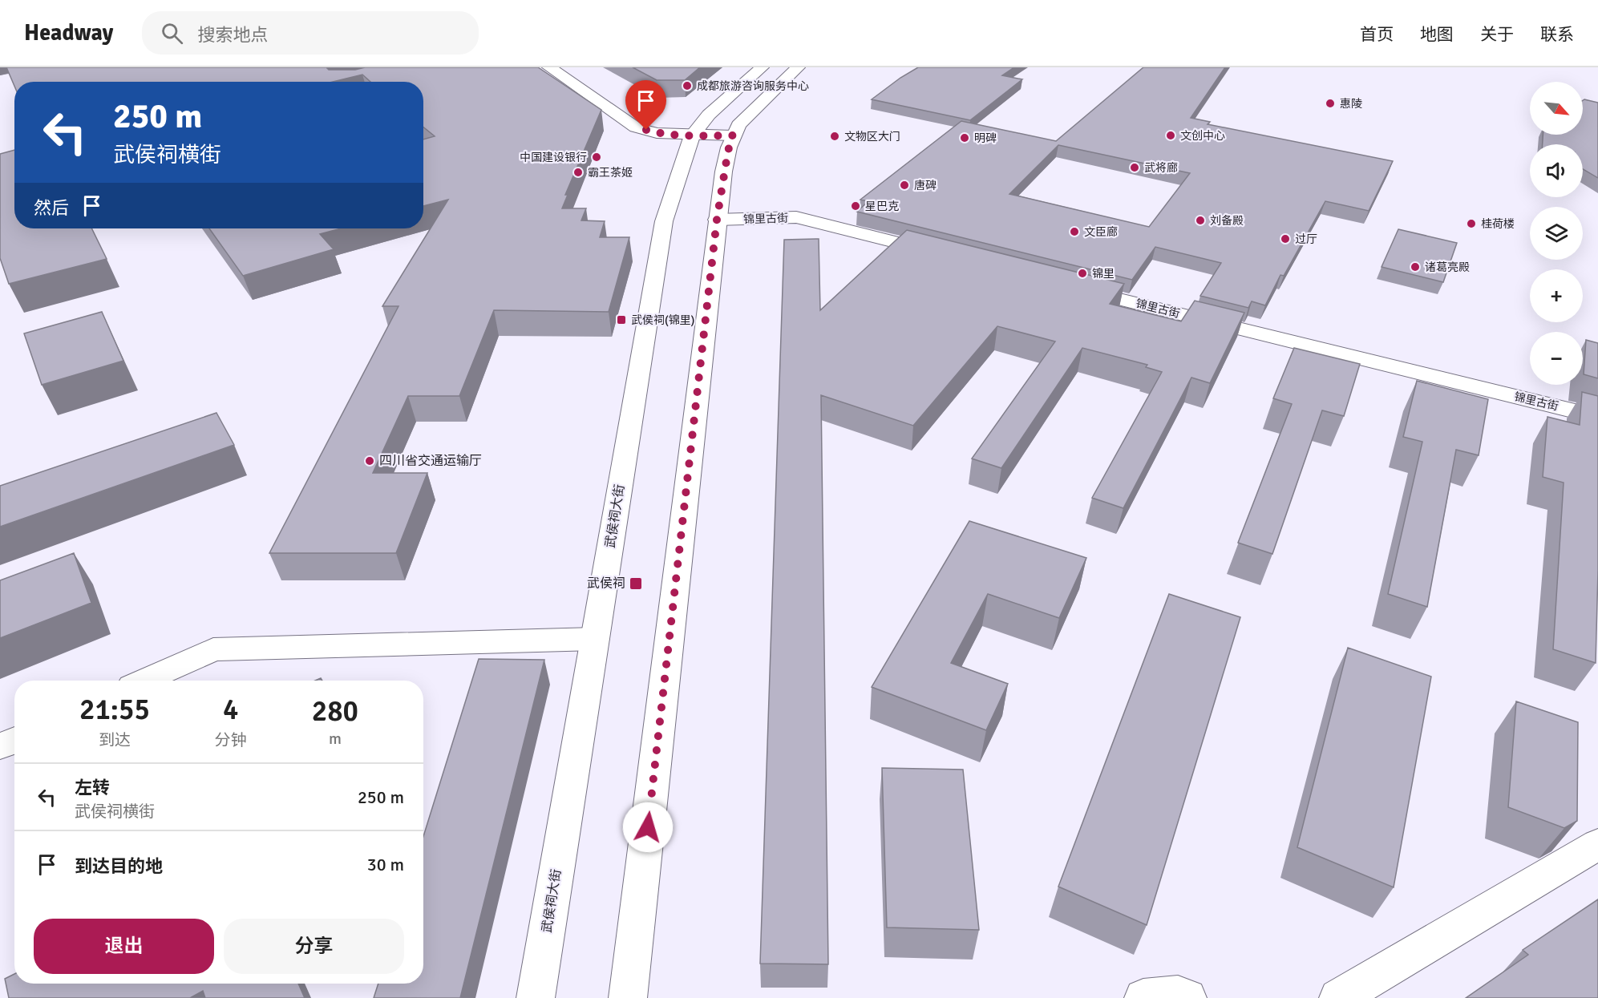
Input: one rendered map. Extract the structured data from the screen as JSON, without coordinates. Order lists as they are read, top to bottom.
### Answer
{
  "streets": {
    "main road": ["锦里古街", "武侯祠大街"]
  },
  "places": {
    "other": [
      "成都旅游咨询服务中心",
      "惠陵",
      "文创中心",
      "文物区大门",
      "明碑",
      "中国建设银行",
      "武将廊",
      "霸王茶姬",
      "唐碑",
      "星巴克",
      "刘备殿",
      "桂荷楼",
      "文臣廊",
      "过厅",
      "诸葛亮殿",
      "锦里",
      "四川省交通运输厅"
    ],
    "transit": ["武侯祠(锦里)", "武侯祠"]
  },
  "north": "bottom right",
  "page": {
    "header": "Headway",
    "search": "搜索地点",
    "nav": [
      "首页",
      "地图",
      "关于",
      "联系"
    ],
    "map_buttons": ["+", "−"],
    "turn": ["250 m", "武侯祠横街"],
    "then": "然后",
    "eta": [
      "21:55",
      "到达",
      "4",
      "分钟",
      "280",
      "m"
    ],
    "list": [
      {
        "name": "左转",
        "note": "武侯祠横街",
        "value": "250 m"
      },
      {
        "name": "到达目的地",
        "value": "30 m"
      }
    ],
    "buttons": ["退出", "分享"]
  }
}
